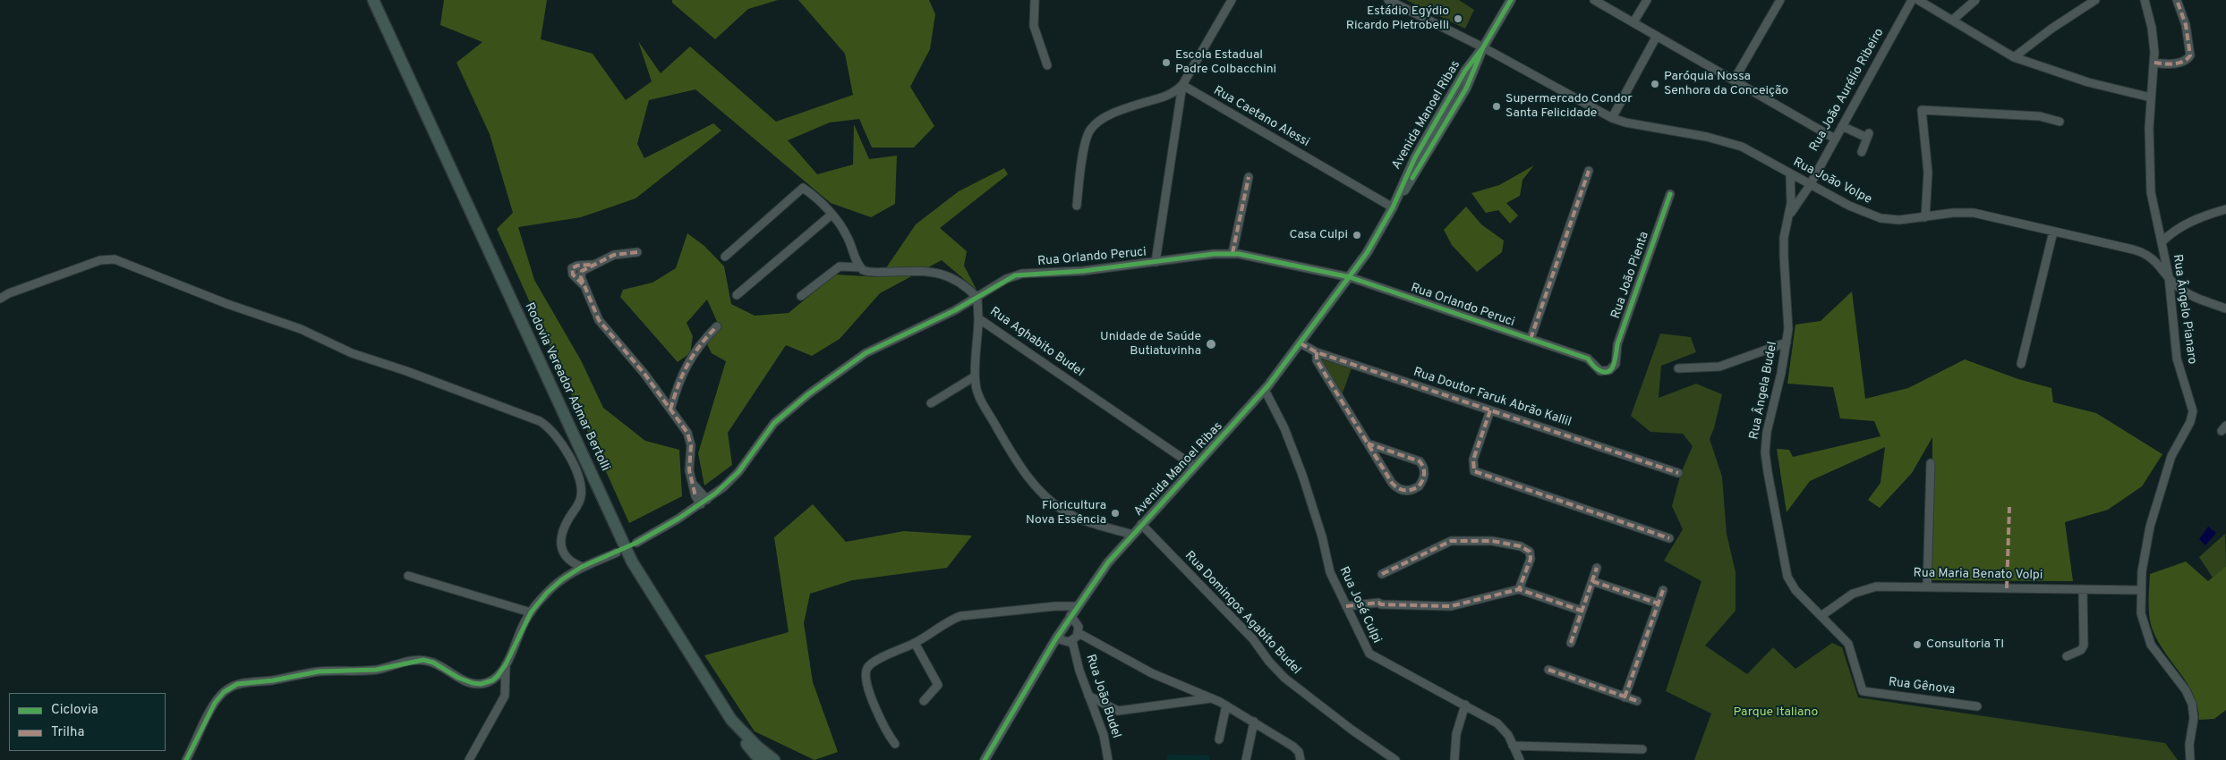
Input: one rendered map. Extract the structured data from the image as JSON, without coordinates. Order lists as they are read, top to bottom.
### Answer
{
  "streets": {
    "highway": ["Rodovia Vereador Admar Bertolli"],
    "main road": ["Avenida Manoel Ribas"],
    "street": [
      "Rua João Aurélio Ribeiro",
      "Rua Caetano Alessi",
      "Rua João Volpe",
      "Rua Orlando Peruci",
      "Rua João Pienta",
      "Rua Ângelo Pianaro",
      "Rua Aghabito Budel",
      "Rua Ângela Budel",
      "Rua Doutor Faruk Abrão Kallil",
      "Rua Maria Benato Volpi",
      "Rua José Culpi",
      "Rua Domingos Agabito Budel",
      "Rua Gênova",
      "Rua João Budel"
    ]
  },
  "crossings": [
    ["Rua João Aurélio Ribeiro", "Rua João Volpe"],
    ["Rua João Aurélio Ribeiro", "Rua Ângela Budel"],
    ["Avenida Manoel Ribas", "Rua Caetano Alessi"],
    ["Avenida Manoel Ribas", "Rua João Volpe"],
    ["Avenida Manoel Ribas", "Rua Orlando Peruci"],
    ["Avenida Manoel Ribas", "Rua Aghabito Budel"],
    ["Avenida Manoel Ribas", "Rua Doutor Faruk Abrão Kallil"],
    ["Avenida Manoel Ribas", "Rua José Culpi"],
    ["Avenida Manoel Ribas", "Rua Domingos Agabito Budel"],
    ["Rua João Volpe", "Rua Ângelo Pianaro"],
    ["Rua João Volpe", "Rua Ângela Budel"],
    ["Rua Orlando Peruci", "Rua João Pienta"],
    ["Rua Orlando Peruci", "Rua Aghabito Budel"],
    ["Rua Ângelo Pianaro", "Rua Maria Benato Volpi"],
    ["Rua Ângela Budel", "Rua Maria Benato Volpi"],
    ["Rua Ângela Budel", "Rua Gênova"]
  ],
  "parks": ["Parque Italiano"],
  "places": [
    "Estádio Egýdio Ricardo Pietrobelli",
    "Escola Estadual Padre Colbacchini",
    "Paróquia Nossa Senhora da Conceição",
    "Supermercado Condor Santa Felicidade",
    "Casa Culpi",
    "Unidade de Saúde Butiatuvinha",
    "Floricultura Nova Essência",
    "Consultoria TI"
  ],
  "legend": ["Ciclovia", "Trilha"]
}
